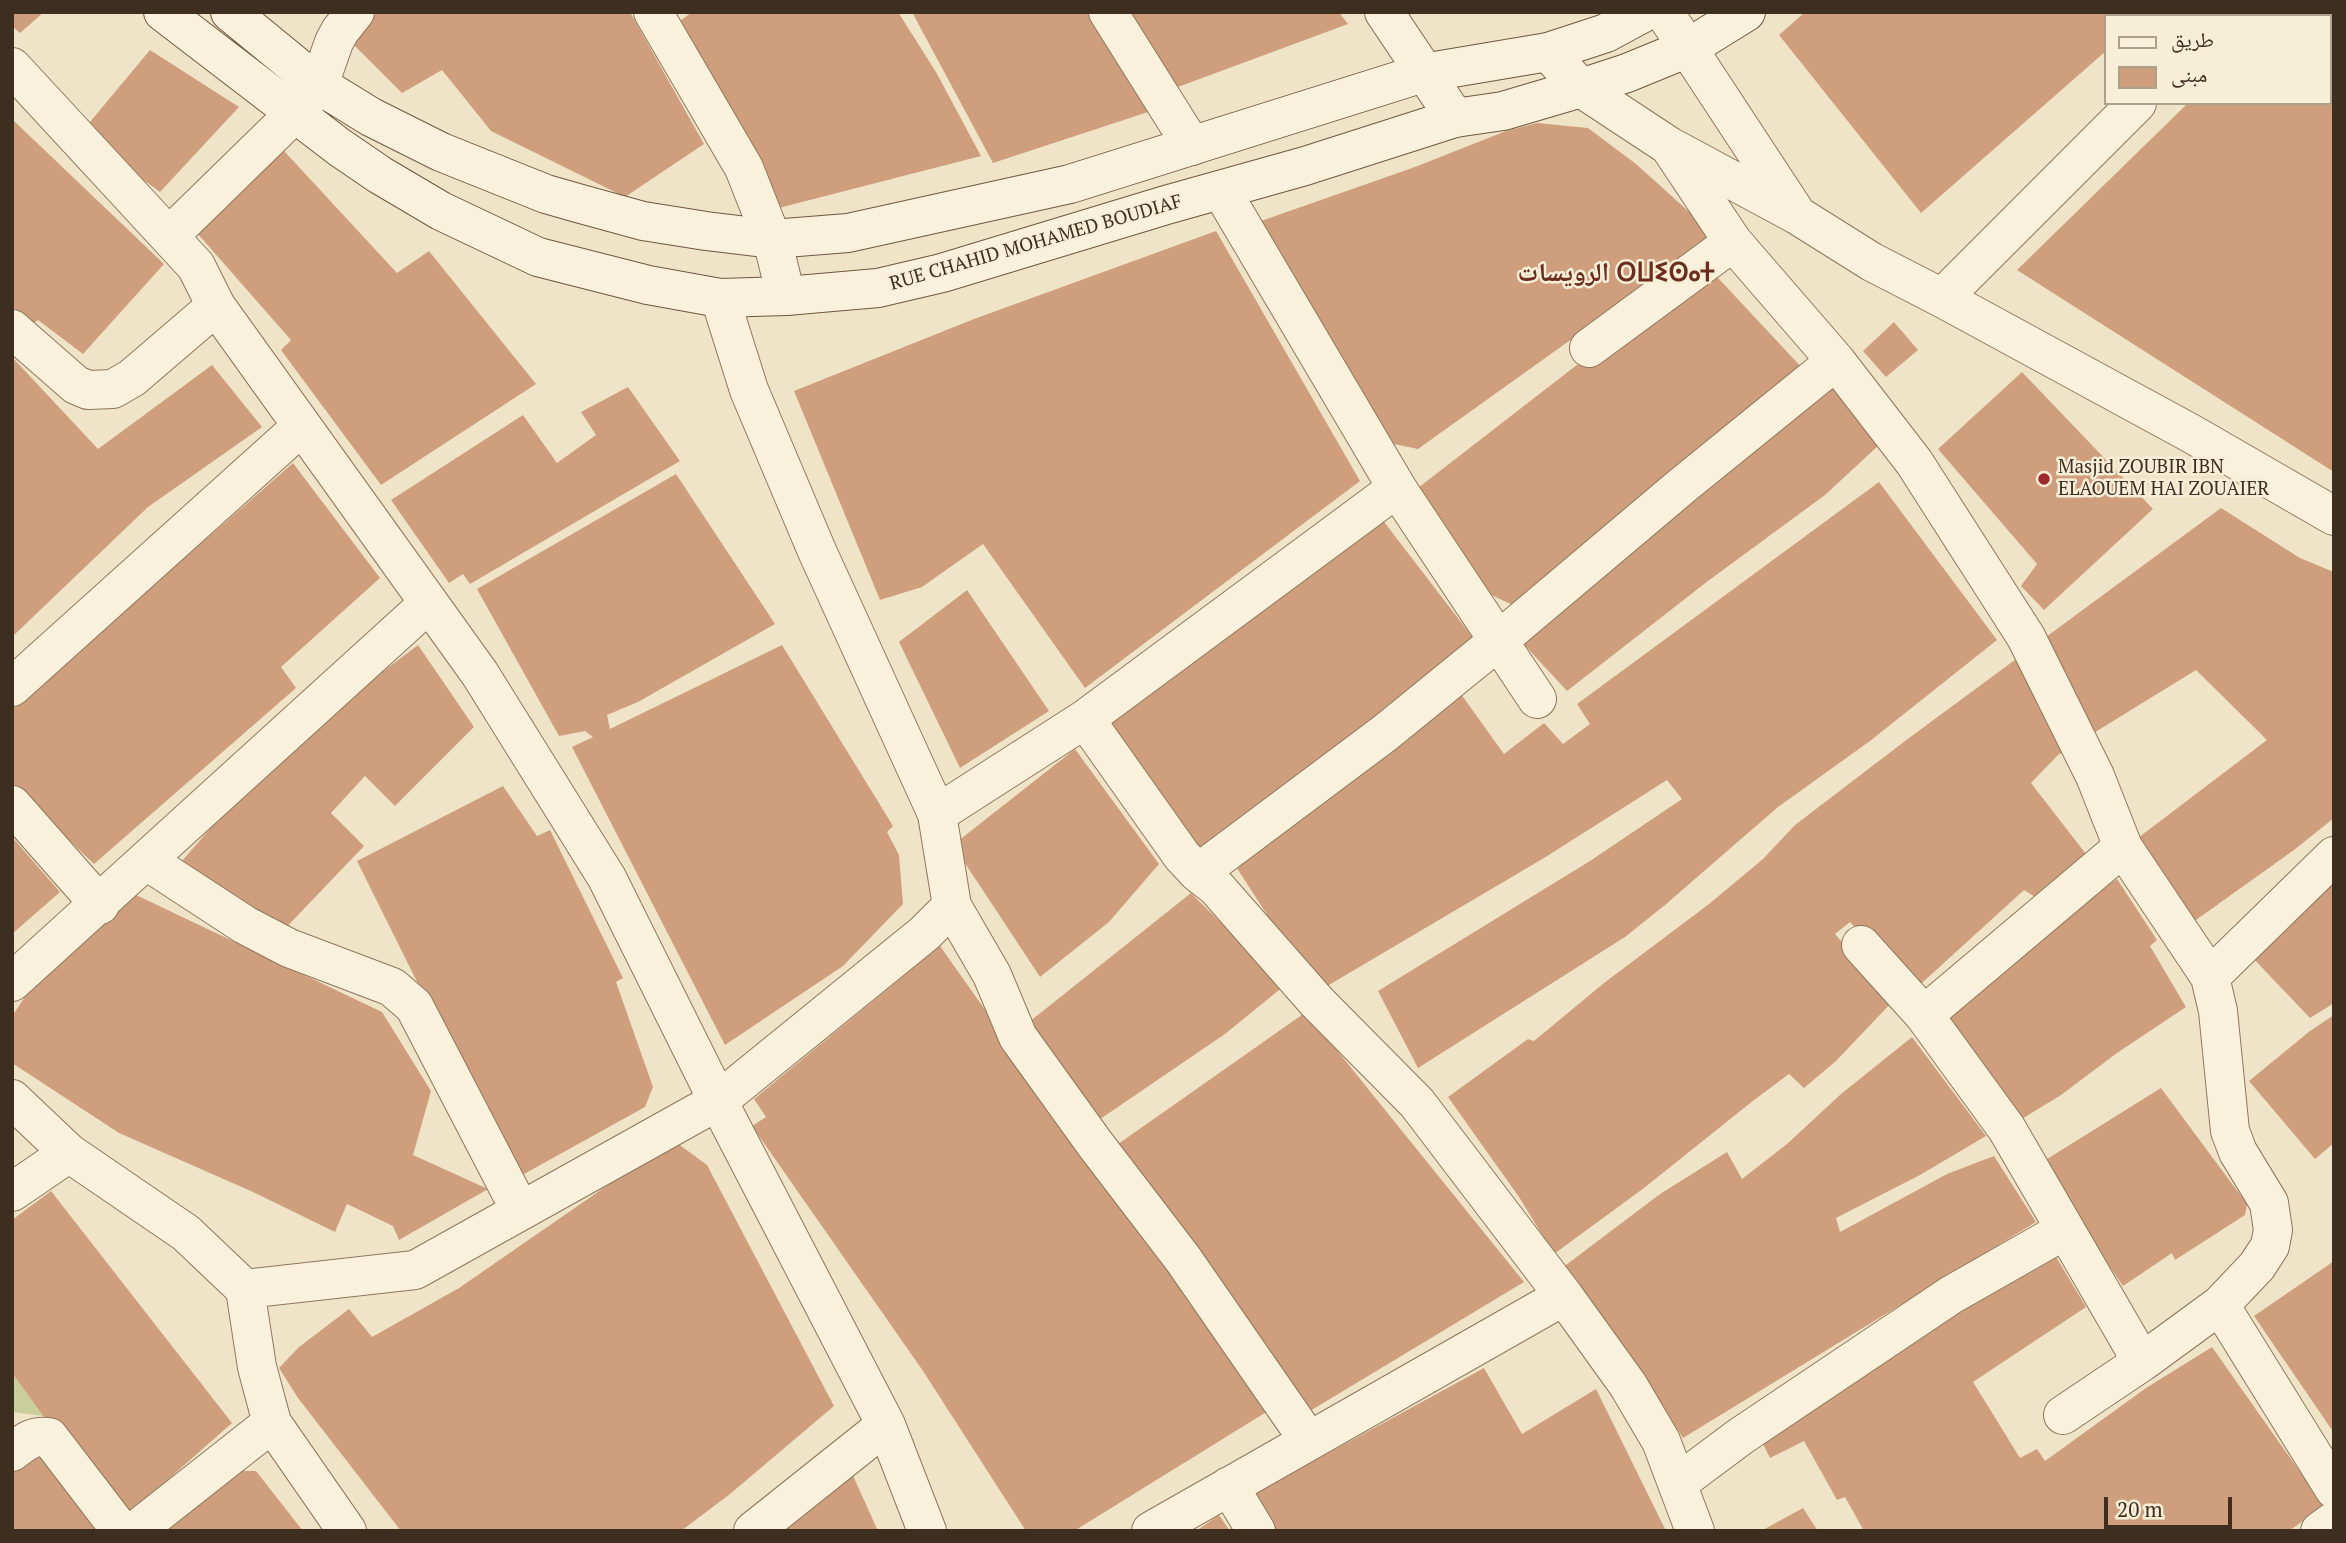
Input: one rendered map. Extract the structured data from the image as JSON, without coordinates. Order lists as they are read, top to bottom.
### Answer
{
  "streets": {
    "street": ["RUE CHAHID MOHAMED BOUDIAF"]
  },
  "districts": ["الرويسات ⵔⵡⵉⵙⴰⵜ"],
  "places": ["Masjid ZOUBIR IBN ELAOUEM HAI ZOUAIER"],
  "legend": ["طريق", "مبنى"],
  "scale_bar": "20 m"
}
